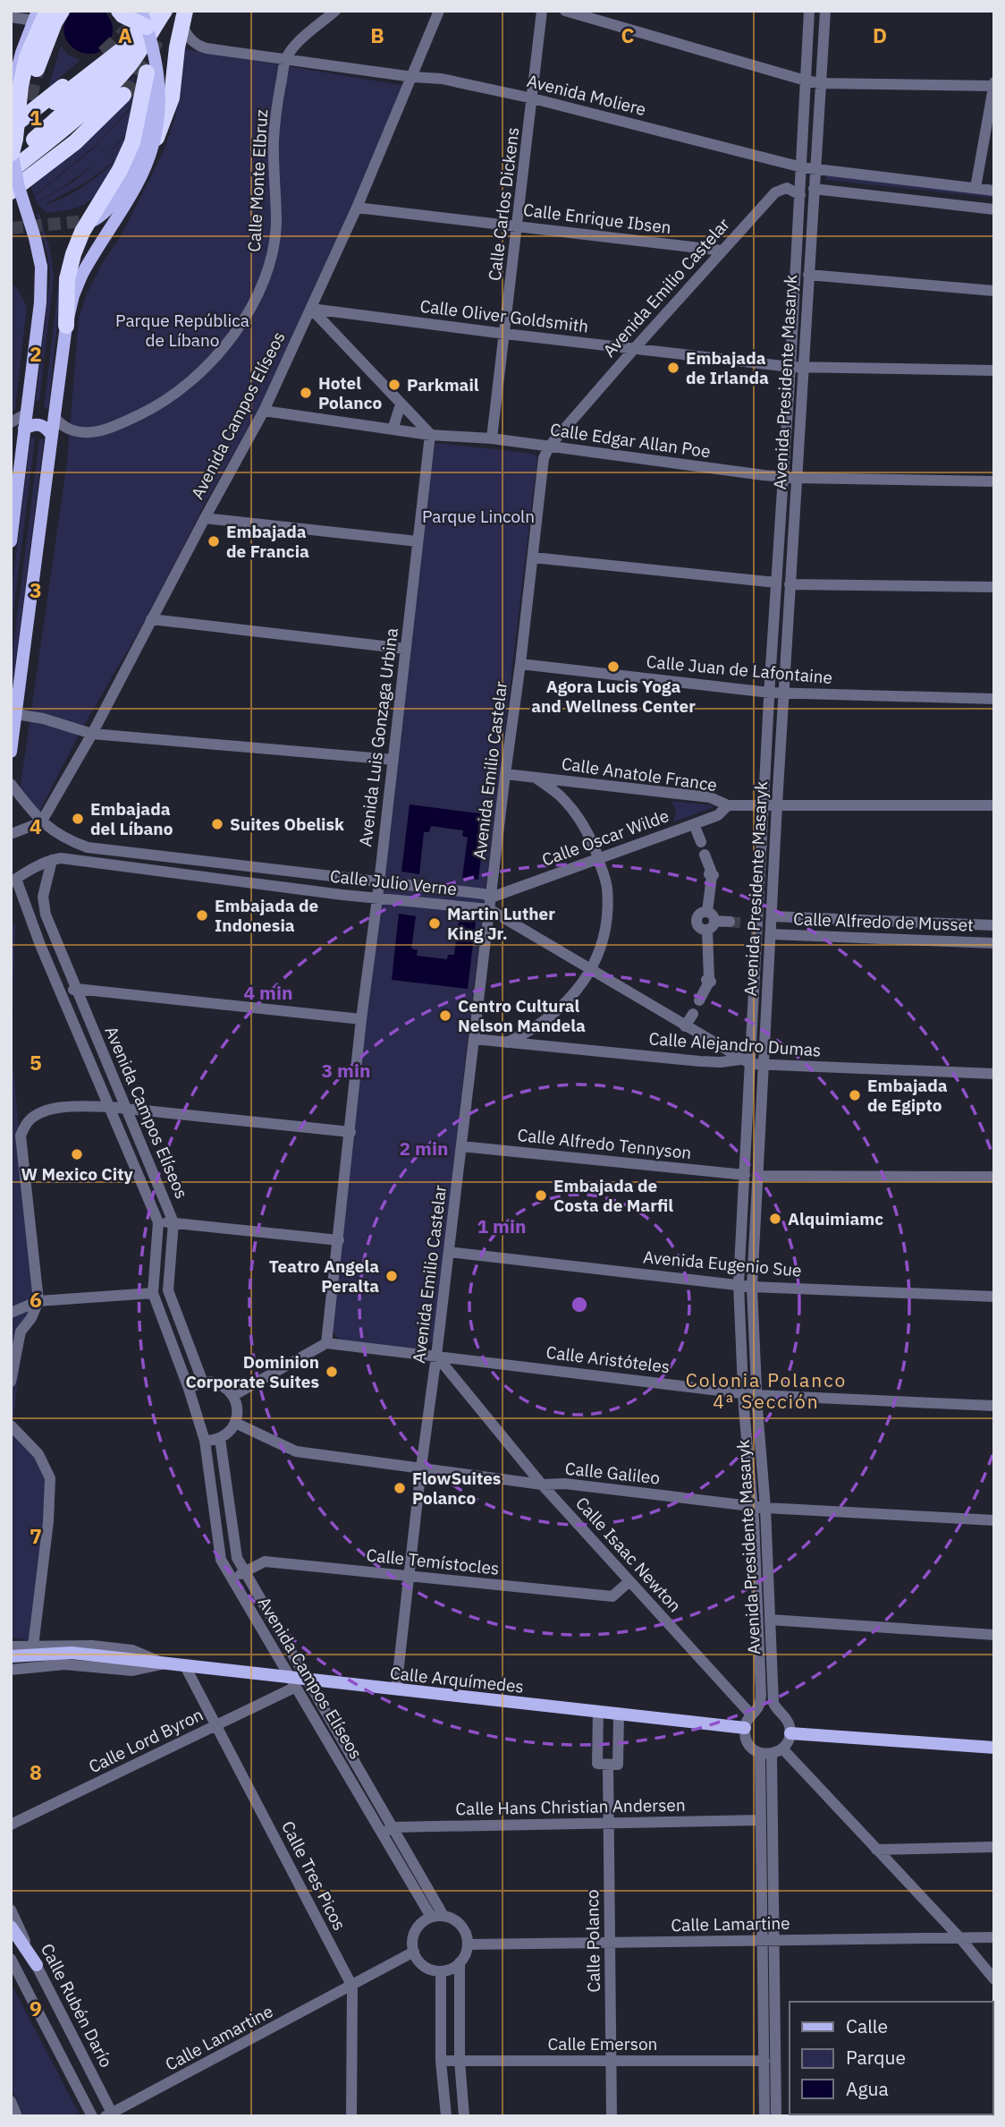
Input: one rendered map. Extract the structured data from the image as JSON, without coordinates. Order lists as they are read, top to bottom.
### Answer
{
  "streets": {
    "main road": ["Calle Arquímedes"],
    "street": [
      "Avenida Moliere",
      "Calle Monte Elbruz",
      "Calle Carlos Dickens",
      "Calle Enrique Ibsen",
      "Avenida Emilio Castelar",
      "Calle Oliver Goldsmith",
      "Avenida Presidente Masaryk",
      "Avenida Campos Elíseos",
      "Calle Edgar Allan Poe",
      "Calle Juan de Lafontaine",
      "Avenida Luis Gonzaga Urbina",
      "Calle Anatole France",
      "Calle Oscar Wilde",
      "Calle Julio Verne",
      "Calle Alfredo de Musset",
      "Calle Alejandro Dumas",
      "Calle Alfredo Tennyson",
      "Avenida Eugenio Sue",
      "Calle Aristóteles",
      "Calle Galileo",
      "Calle Isaac Newton",
      "Calle Temístocles",
      "Calle Lord Byron",
      "Calle Hans Christian Andersen",
      "Calle Tres Picos",
      "Calle Lamartine",
      "Calle Polanco",
      "Calle Rubén Darío",
      "Calle Emerson"
    ]
  },
  "crossings": [
    ["Avenida Moliere", "Calle Monte Elbruz"],
    ["Avenida Moliere", "Calle Carlos Dickens"],
    ["Avenida Moliere", "Avenida Presidente Masaryk"],
    ["Avenida Moliere", "Avenida Campos Elíseos"],
    ["Calle Carlos Dickens", "Calle Enrique Ibsen"],
    ["Calle Carlos Dickens", "Calle Oliver Goldsmith"],
    ["Calle Carlos Dickens", "Calle Edgar Allan Poe"],
    ["Calle Enrique Ibsen", "Avenida Emilio Castelar"],
    ["Calle Enrique Ibsen", "Avenida Campos Elíseos"],
    ["Avenida Emilio Castelar", "Calle Oliver Goldsmith"],
    ["Avenida Emilio Castelar", "Avenida Presidente Masaryk"],
    ["Avenida Emilio Castelar", "Calle Edgar Allan Poe"],
    ["Avenida Emilio Castelar", "Calle Juan de Lafontaine"],
    ["Avenida Emilio Castelar", "Calle Anatole France"],
    ["Avenida Emilio Castelar", "Calle Oscar Wilde"],
    ["Avenida Emilio Castelar", "Calle Julio Verne"],
    ["Avenida Emilio Castelar", "Calle Alejandro Dumas"],
    ["Avenida Emilio Castelar", "Calle Alfredo Tennyson"],
    ["Avenida Emilio Castelar", "Avenida Eugenio Sue"],
    ["Avenida Emilio Castelar", "Calle Aristóteles"],
    ["Avenida Emilio Castelar", "Calle Galileo"],
    ["Avenida Emilio Castelar", "Calle Isaac Newton"],
    ["Avenida Emilio Castelar", "Calle Temístocles"],
    ["Avenida Emilio Castelar", "Calle Arquímedes"],
    ["Calle Oliver Goldsmith", "Avenida Presidente Masaryk"],
    ["Calle Oliver Goldsmith", "Avenida Campos Elíseos"],
    ["Avenida Presidente Masaryk", "Calle Edgar Allan Poe"],
    ["Avenida Presidente Masaryk", "Calle Juan de Lafontaine"],
    ["Avenida Presidente Masaryk", "Calle Anatole France"],
    ["Avenida Presidente Masaryk", "Calle Alfredo de Musset"],
    ["Avenida Presidente Masaryk", "Calle Alejandro Dumas"],
    ["Avenida Presidente Masaryk", "Calle Alfredo Tennyson"],
    ["Avenida Presidente Masaryk", "Avenida Eugenio Sue"],
    ["Avenida Presidente Masaryk", "Calle Aristóteles"],
    ["Avenida Presidente Masaryk", "Calle Galileo"],
    ["Avenida Presidente Masaryk", "Calle Isaac Newton"],
    ["Avenida Presidente Masaryk", "Calle Arquímedes"],
    ["Avenida Campos Elíseos", "Calle Edgar Allan Poe"],
    ["Avenida Campos Elíseos", "Calle Julio Verne"],
    ["Avenida Campos Elíseos", "Calle Temístocles"],
    ["Avenida Campos Elíseos", "Calle Arquímedes"],
    ["Avenida Campos Elíseos", "Calle Lord Byron"],
    ["Avenida Campos Elíseos", "Calle Hans Christian Andersen"],
    ["Avenida Campos Elíseos", "Calle Lamartine"],
    ["Calle Edgar Allan Poe", "Avenida Luis Gonzaga Urbina"],
    ["Avenida Luis Gonzaga Urbina", "Calle Julio Verne"],
    ["Avenida Luis Gonzaga Urbina", "Calle Aristóteles"],
    ["Calle Anatole France", "Calle Oscar Wilde"],
    ["Calle Oscar Wilde", "Calle Julio Verne"],
    ["Calle Julio Verne", "Calle Alejandro Dumas"],
    ["Calle Aristóteles", "Calle Isaac Newton"],
    ["Calle Galileo", "Calle Isaac Newton"],
    ["Calle Isaac Newton", "Calle Temístocles"],
    ["Calle Arquímedes", "Calle Lord Byron"],
    ["Calle Arquímedes", "Calle Tres Picos"],
    ["Calle Lord Byron", "Calle Tres Picos"],
    ["Calle Hans Christian Andersen", "Calle Polanco"],
    ["Calle Tres Picos", "Calle Lamartine"],
    ["Calle Lamartine", "Calle Polanco"],
    ["Calle Lamartine", "Calle Rubén Darío"],
    ["Calle Polanco", "Calle Emerson"]
  ],
  "districts": ["Colonia Polanco 4ª Sección"],
  "parks": ["Parque República de Líbano", "Parque Lincoln"],
  "places": [
    "Embajada de Irlanda",
    "Parkmail",
    "Hotel Polanco",
    "Embajada de Francia",
    "Agora Lucis Yoga and Wellness Center",
    "Embajada del Líbano",
    "Suites Obelisk",
    "Embajada de Indonesia",
    "Martin Luther King Jr.",
    "Centro Cultural Nelson Mandela",
    "Embajada de Egipto",
    "W Mexico City",
    "Embajada de Costa de Marfil",
    "Alquimiamc",
    "Teatro Angela Peralta",
    "Dominion Corporate Suites",
    "FlowSuites Polanco"
  ],
  "legend": ["Calle", "Parque", "Agua"],
  "grid": {
    "columns": [
      "A",
      "B",
      "C",
      "D"
    ],
    "rows": [
      "1",
      "2",
      "3",
      "4",
      "5",
      "6",
      "7",
      "8",
      "9"
    ]
  },
  "rings": [
    "4 min",
    "3 min",
    "2 min",
    "1 min"
  ]
}
